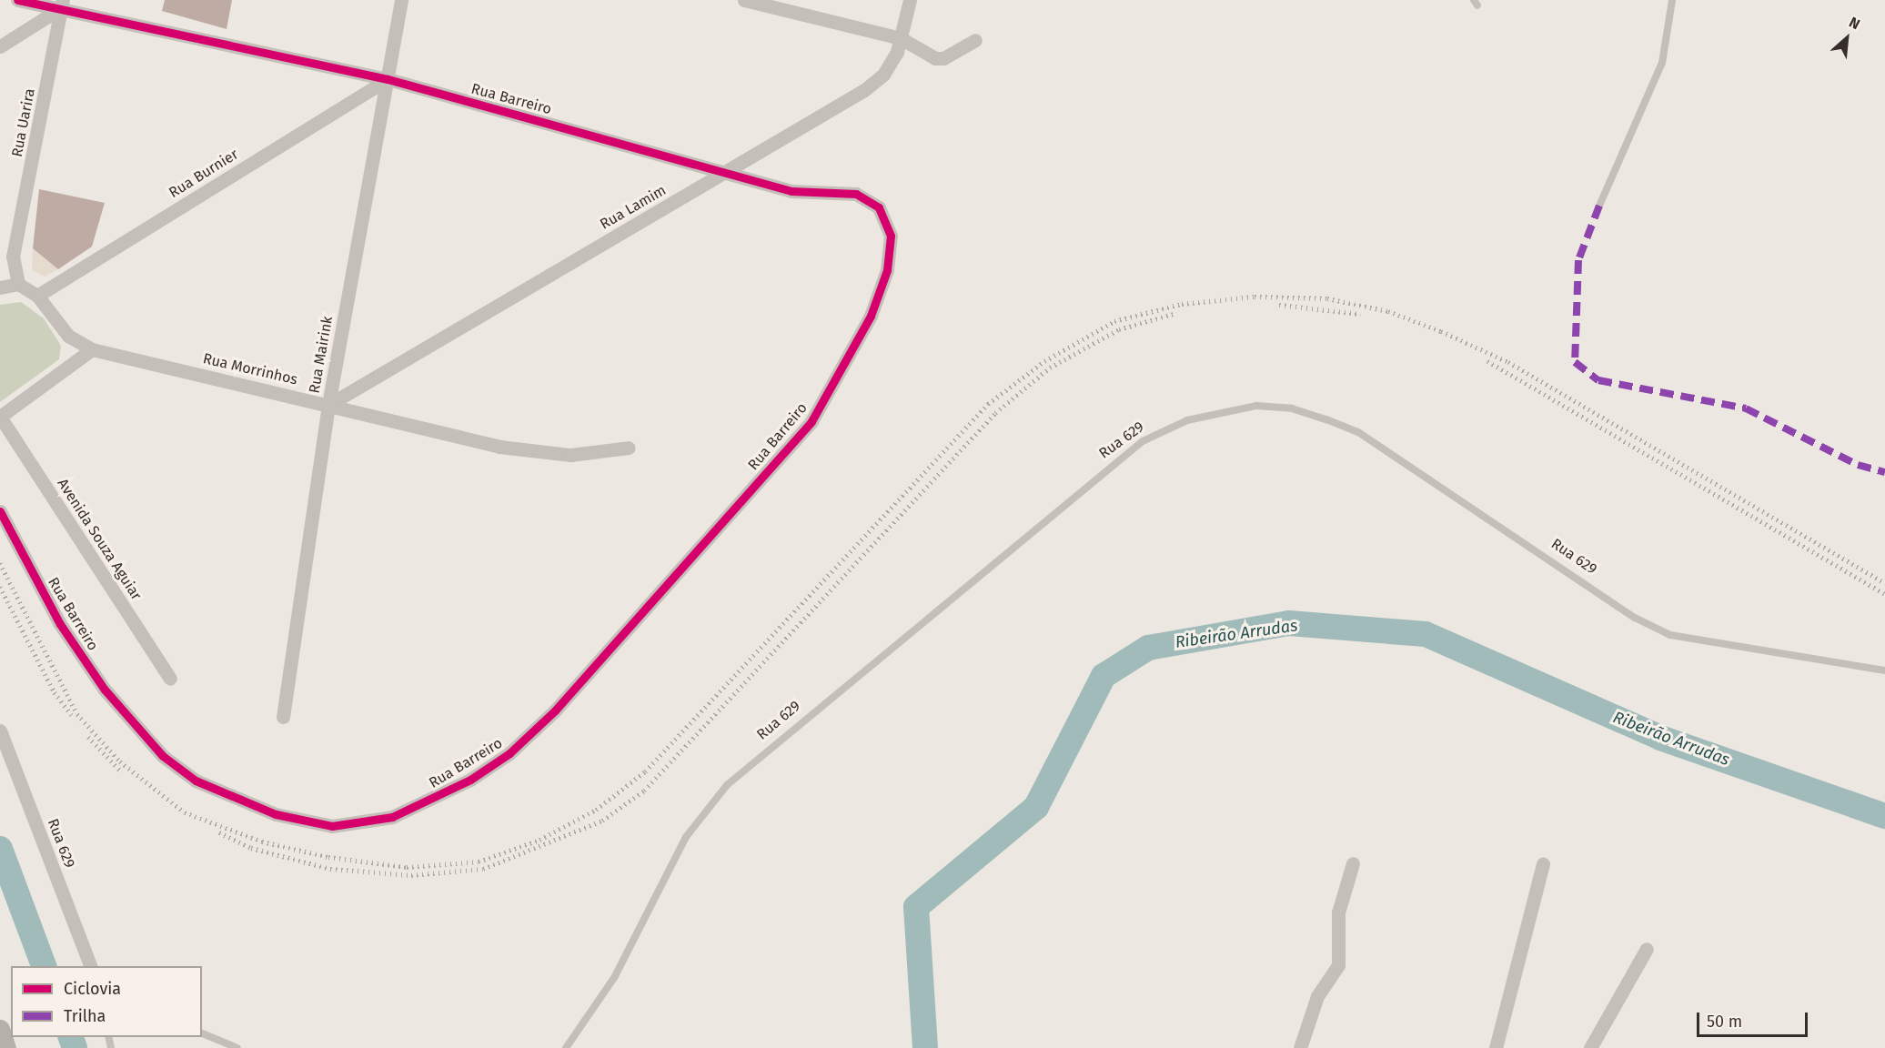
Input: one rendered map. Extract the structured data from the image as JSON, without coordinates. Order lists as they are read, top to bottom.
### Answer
{
  "streets": {
    "street": [
      "Rua Barreiro",
      "Rua Uarira",
      "Rua Burnier",
      "Rua Lamim",
      "Rua Mairink",
      "Rua Morrinhos",
      "Rua 629",
      "Avenida Souza Aguiar"
    ]
  },
  "crossings": [
    ["Rua Barreiro", "Rua Uarira"],
    ["Rua Barreiro", "Rua Burnier"],
    ["Rua Barreiro", "Rua Lamim"],
    ["Rua Barreiro", "Rua Mairink"],
    ["Rua Uarira", "Rua Morrinhos"],
    ["Rua Burnier", "Rua Mairink"],
    ["Rua Burnier", "Rua Morrinhos"],
    ["Rua Lamim", "Rua Mairink"],
    ["Rua Lamim", "Rua Morrinhos"],
    ["Rua Mairink", "Rua Morrinhos"]
  ],
  "water": ["Ribeirão Arrudas"],
  "legend": ["Ciclovia", "Trilha"],
  "scale_bar": "50 m",
  "north": "top right"
}
